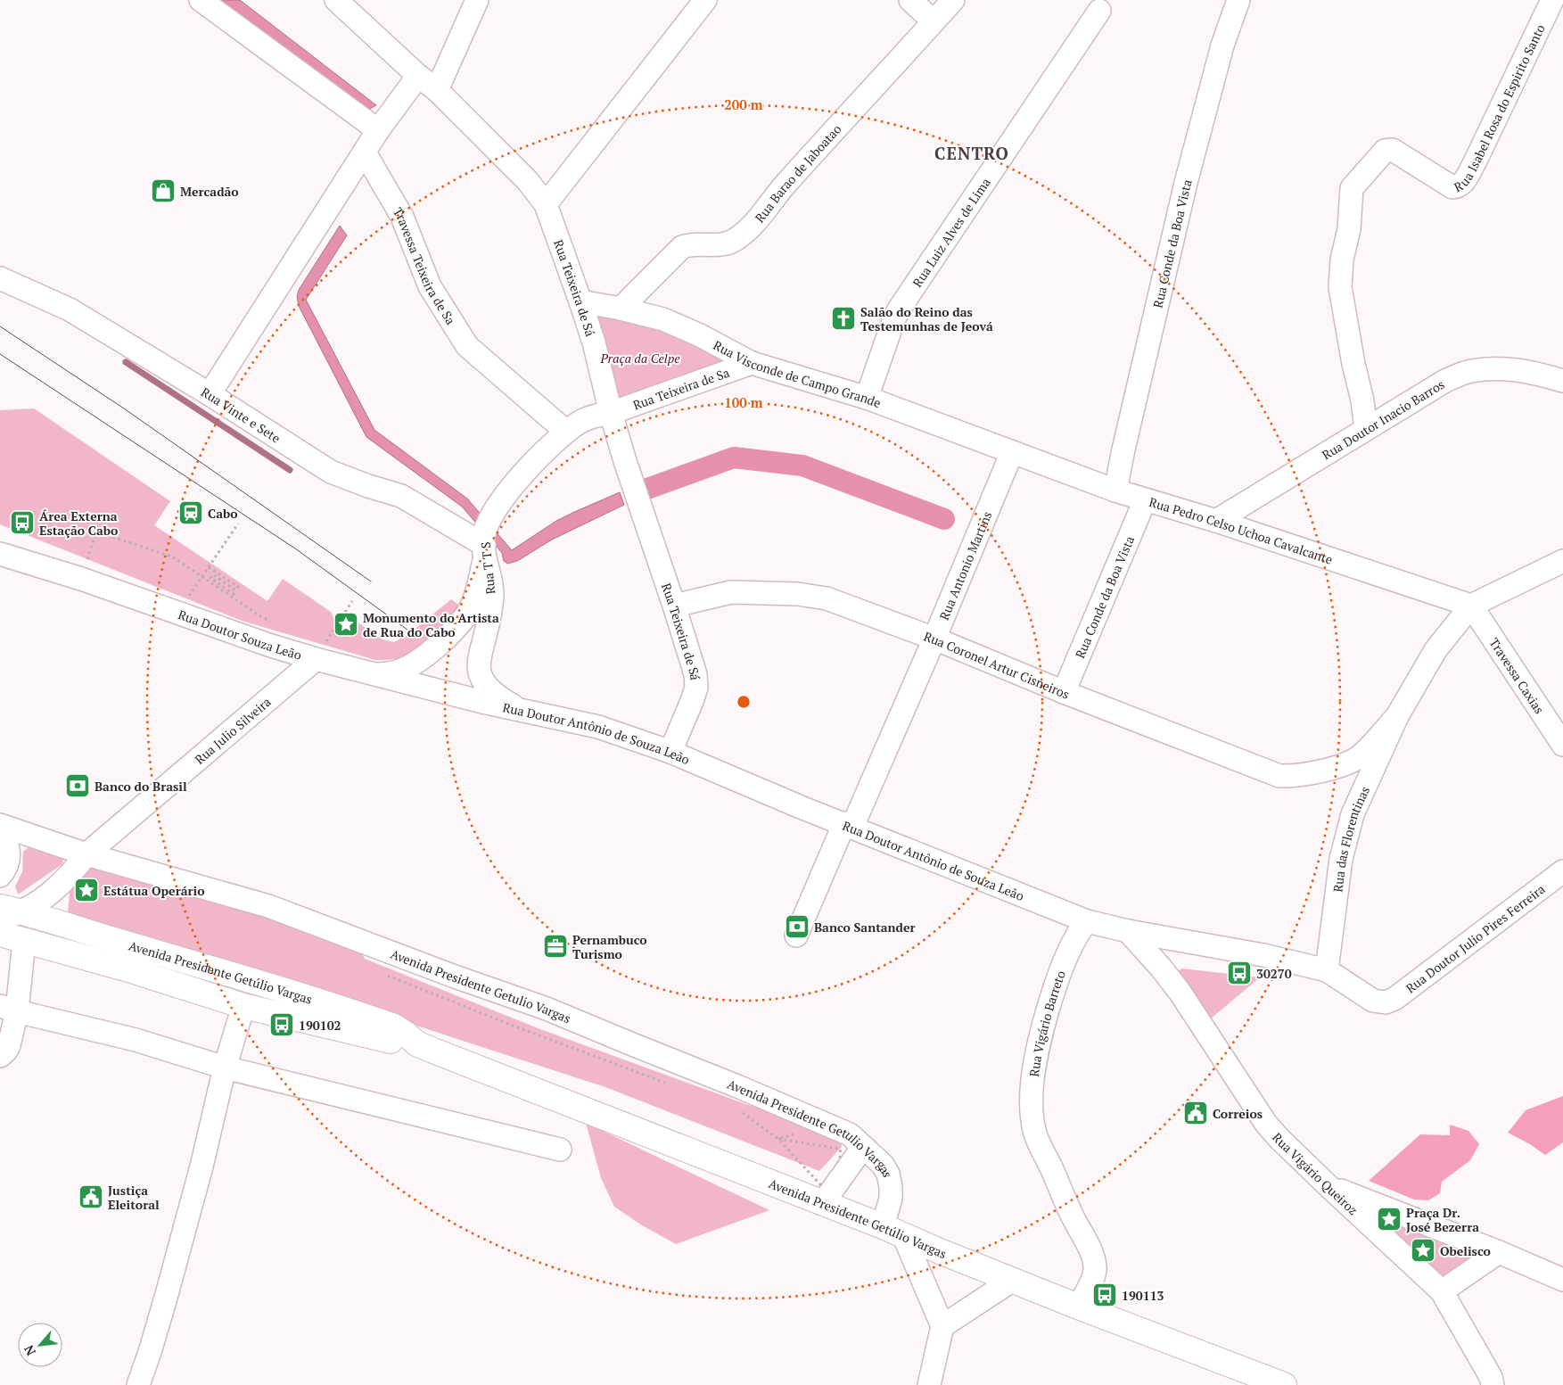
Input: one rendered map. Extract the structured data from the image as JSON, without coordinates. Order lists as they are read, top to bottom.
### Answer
{
  "streets": {
    "main road": ["Avenida Presidente Getúlio Vargas"],
    "street": [
      "Rua Isabel Rosa do Espirito Santo",
      "Rua Barao de Jaboatao",
      "Rua Luiz Alves de Lima",
      "Rua Conde da Boa Vista",
      "Travessa Teixeira de Sa",
      "Rua Teixeira de Sá",
      "Rua Visconde de Campo Grande",
      "Rua Teixeira de Sa",
      "Rua Vinte e Sete",
      "Rua Doutor Inacio Barros",
      "Rua Pedro Celso Uchoa Cavalcante",
      "Rua Antonio Martins",
      "Rua T T S",
      "Rua Doutor Souza Leão",
      "Rua Coronel Artur Cisneiros",
      "Travessa Caxias",
      "Rua Julio Silveira",
      "Rua Doutor Antônio de Souza Leão",
      "Rua das Florentinas",
      "Rua Doutor Julio Pires Ferreira",
      "Avenida Presidente Getulio Vargas",
      "Rua Vigário Barreto",
      "Rua Vigário Queiroz"
    ]
  },
  "crossings": [
    ["Rua Isabel Rosa do Espirito Santo", "Rua Doutor Inacio Barros"],
    ["Rua Barao de Jaboatao", "Rua Visconde de Campo Grande"],
    ["Rua Luiz Alves de Lima", "Rua Visconde de Campo Grande"],
    ["Rua Conde da Boa Vista", "Rua Pedro Celso Uchoa Cavalcante"],
    ["Rua Conde da Boa Vista", "Rua Coronel Artur Cisneiros"],
    ["Travessa Teixeira de Sa", "Rua T T S"],
    ["Rua Teixeira de Sá", "Rua Visconde de Campo Grande"],
    ["Rua Teixeira de Sá", "Rua Teixeira de Sa"],
    ["Rua Teixeira de Sá", "Rua T T S"],
    ["Rua Teixeira de Sá", "Rua Coronel Artur Cisneiros"],
    ["Rua Teixeira de Sá", "Rua Doutor Antônio de Souza Leão"],
    ["Rua Visconde de Campo Grande", "Rua Teixeira de Sa"],
    ["Rua Visconde de Campo Grande", "Rua Pedro Celso Uchoa Cavalcante"],
    ["Rua Visconde de Campo Grande", "Rua Antonio Martins"],
    ["Rua Teixeira de Sa", "Rua T T S"],
    ["Rua Vinte e Sete", "Rua T T S"],
    ["Rua Doutor Inacio Barros", "Rua Pedro Celso Uchoa Cavalcante"],
    ["Rua Pedro Celso Uchoa Cavalcante", "Rua Antonio Martins"],
    ["Rua Pedro Celso Uchoa Cavalcante", "Travessa Caxias"],
    ["Rua Pedro Celso Uchoa Cavalcante", "Rua das Florentinas"],
    ["Rua Antonio Martins", "Rua Coronel Artur Cisneiros"],
    ["Rua Antonio Martins", "Rua Doutor Antônio de Souza Leão"],
    ["Rua T T S", "Rua Doutor Antônio de Souza Leão"],
    ["Rua Doutor Souza Leão", "Rua Julio Silveira"],
    ["Rua Doutor Souza Leão", "Rua Doutor Antônio de Souza Leão"],
    ["Rua Coronel Artur Cisneiros", "Rua das Florentinas"],
    ["Travessa Caxias", "Rua das Florentinas"],
    ["Rua Julio Silveira", "Avenida Presidente Getúlio Vargas"],
    ["Rua Julio Silveira", "Avenida Presidente Getulio Vargas"],
    ["Rua Doutor Antônio de Souza Leão", "Rua das Florentinas"],
    ["Rua Doutor Antônio de Souza Leão", "Rua Doutor Julio Pires Ferreira"],
    ["Rua Doutor Antônio de Souza Leão", "Rua Vigário Barreto"],
    ["Rua Doutor Antônio de Souza Leão", "Rua Vigário Queiroz"],
    ["Avenida Presidente Getúlio Vargas", "Avenida Presidente Getulio Vargas"],
    ["Avenida Presidente Getúlio Vargas", "Rua Vigário Barreto"]
  ],
  "districts": ["CENTRO"],
  "parks": ["Praça da Celpe"],
  "places": {
    "shop": ["Mercadão"],
    "church": ["Salão do Reino das Testemunhas de Jeová"],
    "station": ["Cabo"],
    "bus stop": [
      "Área Externa Estação Cabo",
      "30270",
      "190102",
      "190113"
    ],
    "place": [
      "Monumento do Artista de Rua do Cabo",
      "Estátua Operário",
      "Praça Dr. José Bezerra",
      "Obelisco"
    ],
    "bank": ["Banco do Brasil", "Banco Santander"],
    "office": ["Pernambuco Turismo"],
    "public building": ["Correios", "Justiça Eleitoral"]
  },
  "north": "bottom left",
  "rings": ["200 m", "100 m"]
}
